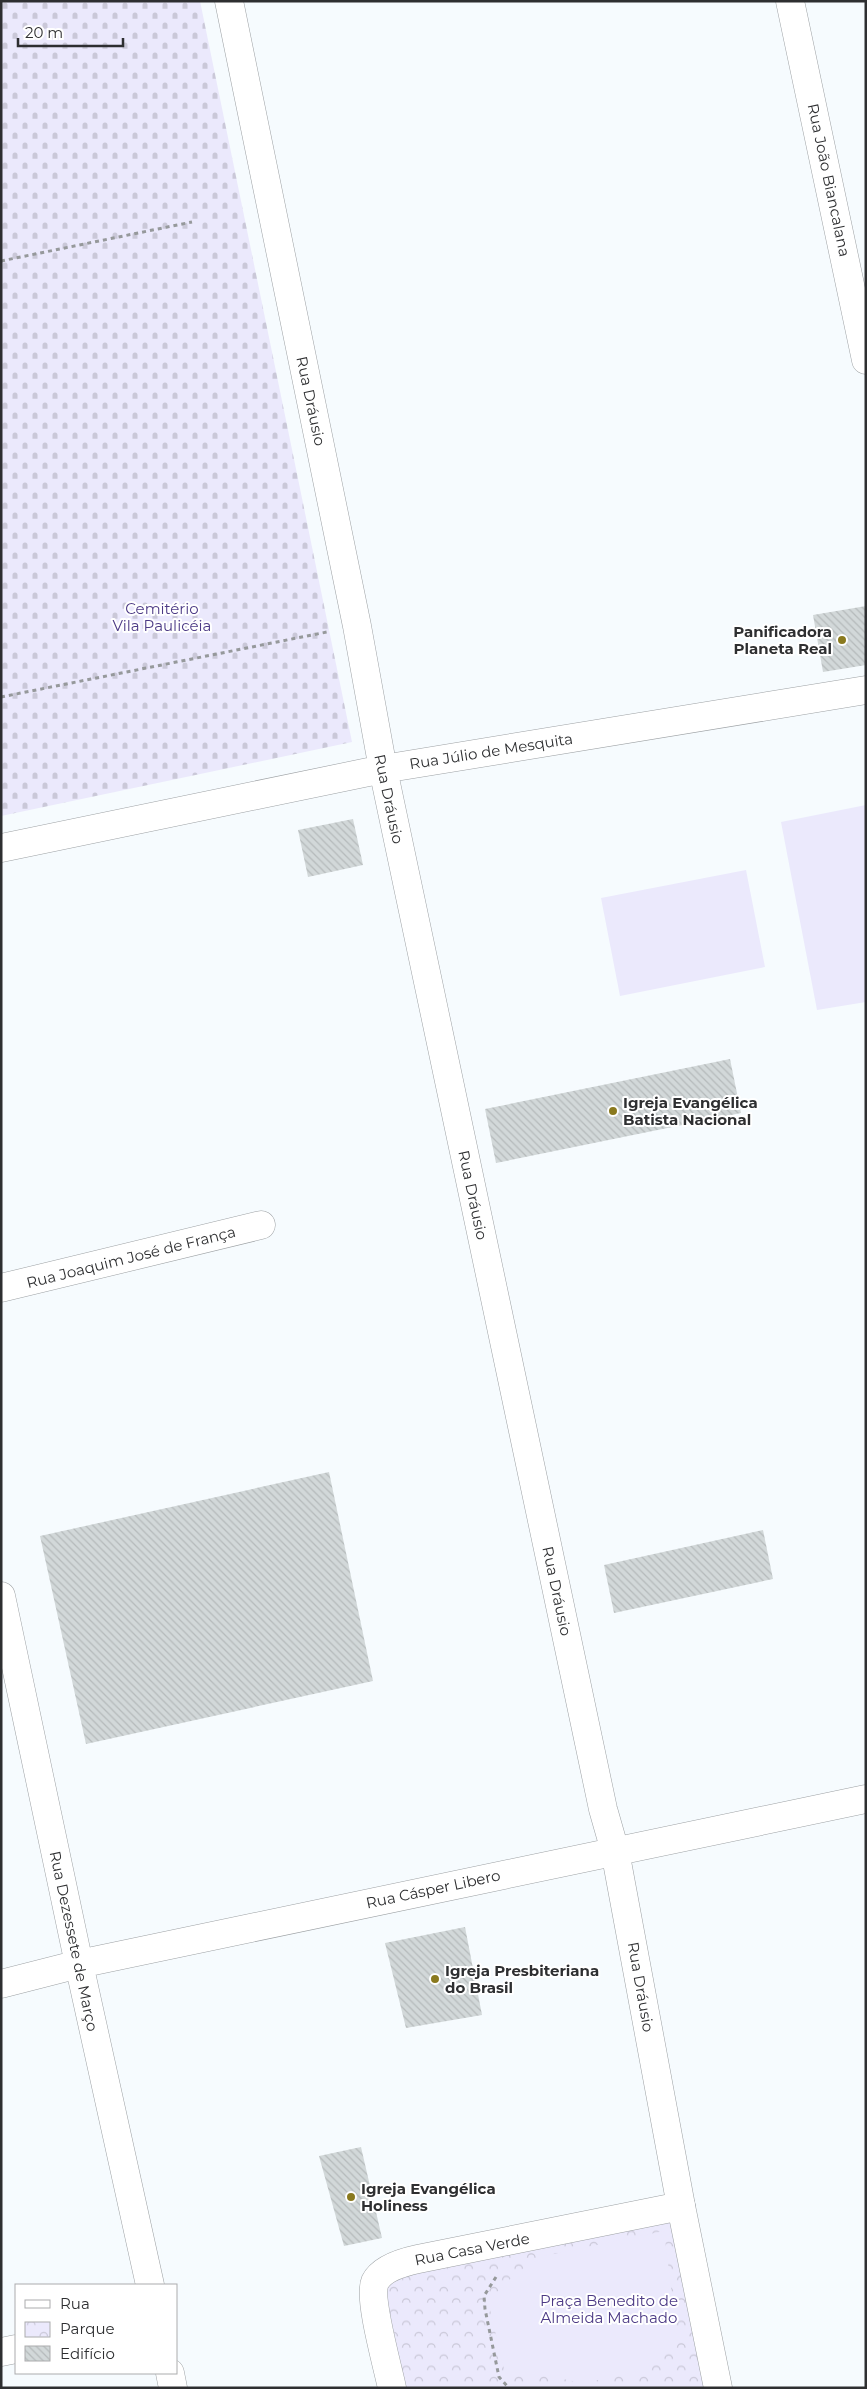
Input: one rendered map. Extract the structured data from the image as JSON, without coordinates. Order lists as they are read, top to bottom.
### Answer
{
  "streets": {
    "street": [
      "Rua João Biancalana",
      "Rua Dráusio",
      "Rua Júlio de Mesquita",
      "Rua Joaquim José de França",
      "Rua Cásper Libero",
      "Rua Dezessete de Março",
      "Rua Casa Verde"
    ]
  },
  "crossings": [
    ["Rua Dráusio", "Rua Júlio de Mesquita"],
    ["Rua Dráusio", "Rua Cásper Libero"],
    ["Rua Dráusio", "Rua Casa Verde"],
    ["Rua Cásper Libero", "Rua Dezessete de Março"]
  ],
  "parks": ["Cemitério Vila Paulicéia", "Praça Benedito de Almeida Machado"],
  "places": [
    "Panificadora Planeta Real",
    "Igreja Evangélica Batista Nacional",
    "Igreja Presbiteriana do Brasil",
    "Igreja Evangélica Holiness"
  ],
  "legend": ["Rua", "Parque", "Edifício"],
  "scale_bar": "20 m"
}
